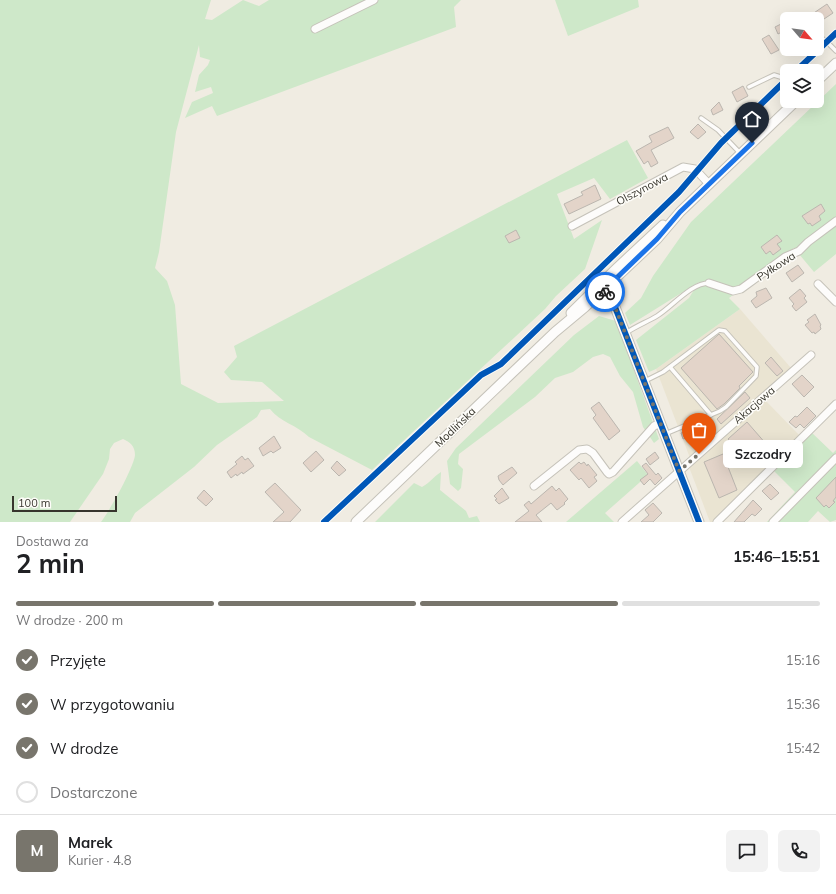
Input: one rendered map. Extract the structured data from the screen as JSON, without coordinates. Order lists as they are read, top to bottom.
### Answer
{
  "streets": {
    "main road": ["Modlińska"],
    "street": ["Olszynowa", "Pyłkowa", "Akacjowa"]
  },
  "crossings": [
    ["Olszynowa", "Modlińska"]
  ],
  "places": ["Szczodry"],
  "scale_bar": "100 m",
  "north": "bottom right",
  "page": {
    "bubble": "Szczodry",
    "scale": "100 m",
    "heading": ["2 min", "Dostawa za", "15:46–15:51"],
    "panel": ["Marek", "Kurier · 4.8"],
    "bar": "W drodze · 200 m",
    "list": [
      ["Przyjęte", "15:16"],
      ["W przygotowaniu", "15:36"],
      ["W drodze", "15:42"],
      "Dostarczone"
    ],
    "round": "M"
  }
}
